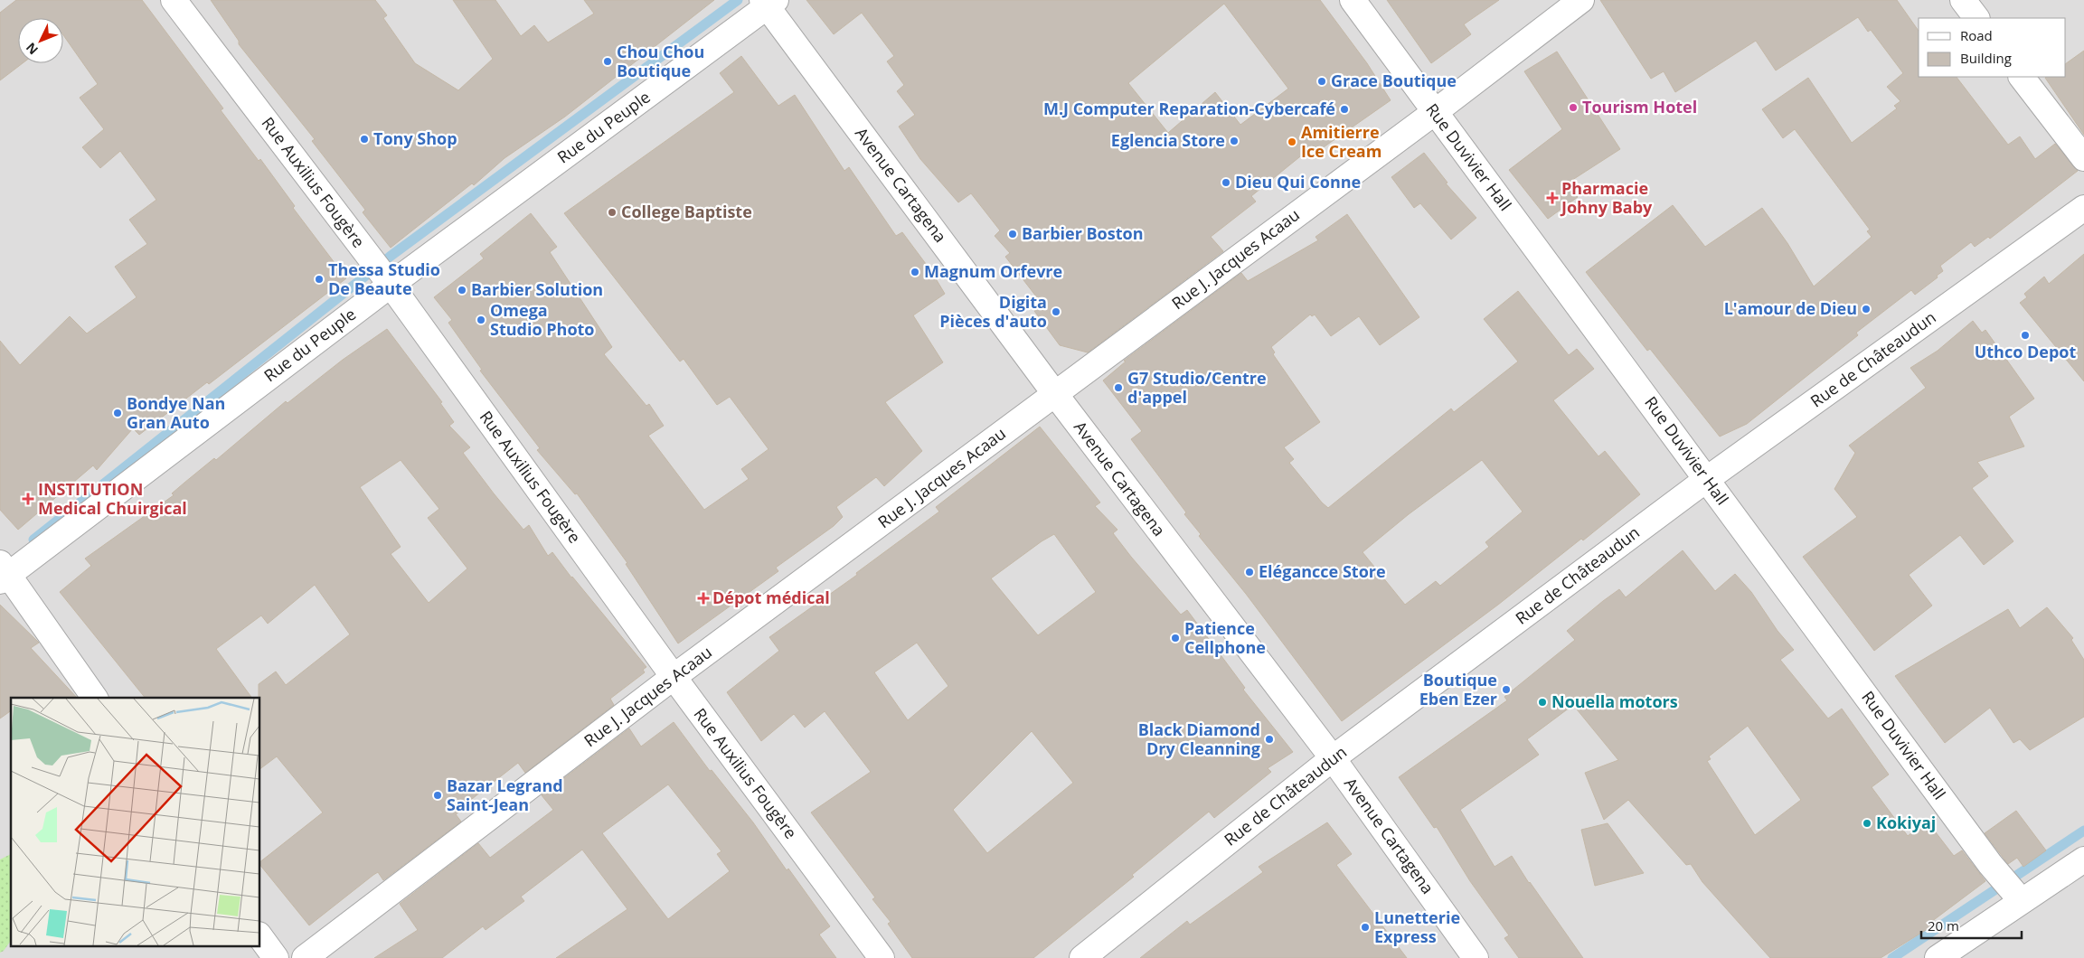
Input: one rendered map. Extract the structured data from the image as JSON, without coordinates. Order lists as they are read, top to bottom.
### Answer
{
  "streets": {
    "street": [
      "Rue du Peuple",
      "Rue Duvivier Hall",
      "Rue Auxilius Fougère",
      "Avenue Cartagena",
      "Rue J. Jacques Acaau",
      "Rue de Châteaudun"
    ]
  },
  "crossings": [
    ["Rue du Peuple", "Rue Auxilius Fougère"],
    ["Rue du Peuple", "Avenue Cartagena"],
    ["Rue Duvivier Hall", "Rue J. Jacques Acaau"],
    ["Rue Duvivier Hall", "Rue de Châteaudun"],
    ["Rue Auxilius Fougère", "Rue J. Jacques Acaau"],
    ["Avenue Cartagena", "Rue J. Jacques Acaau"],
    ["Avenue Cartagena", "Rue de Châteaudun"]
  ],
  "places": {
    "other": [
      "Chou Chou Boutique",
      "Grace Boutique",
      "Tourism Hotel",
      "M.J Computer Reparation-Cybercafé",
      "Tony Shop",
      "Eglencia Store",
      "Amitierre Ice Cream",
      "Dieu Qui Conne",
      "College Baptiste",
      "Barbier Boston",
      "Magnum Orfevre",
      "Thessa Studio De Beaute",
      "Barbier Solution",
      "L'amour de Dieu",
      "Digita Pièces d'auto",
      "Omega Studio Photo",
      "Uthco Depot",
      "G7 Studio/Centre d'appel",
      "Bondye Nan Gran Auto",
      "Elégancce Store",
      "Patience Cellphone",
      "Boutique Eben Ezer",
      "Nouella motors",
      "Black Diamond Dry Cleanning",
      "Bazar Legrand Saint-Jean",
      "Kokiyaj",
      "Lunetterie Express"
    ],
    "health": ["Pharmacie Johny Baby", "INSTITUTION Medical Chuirgical", "Dépot médical"]
  },
  "legend": ["Road", "Building"],
  "scale_bar": "20 m",
  "north": "bottom left"
}
